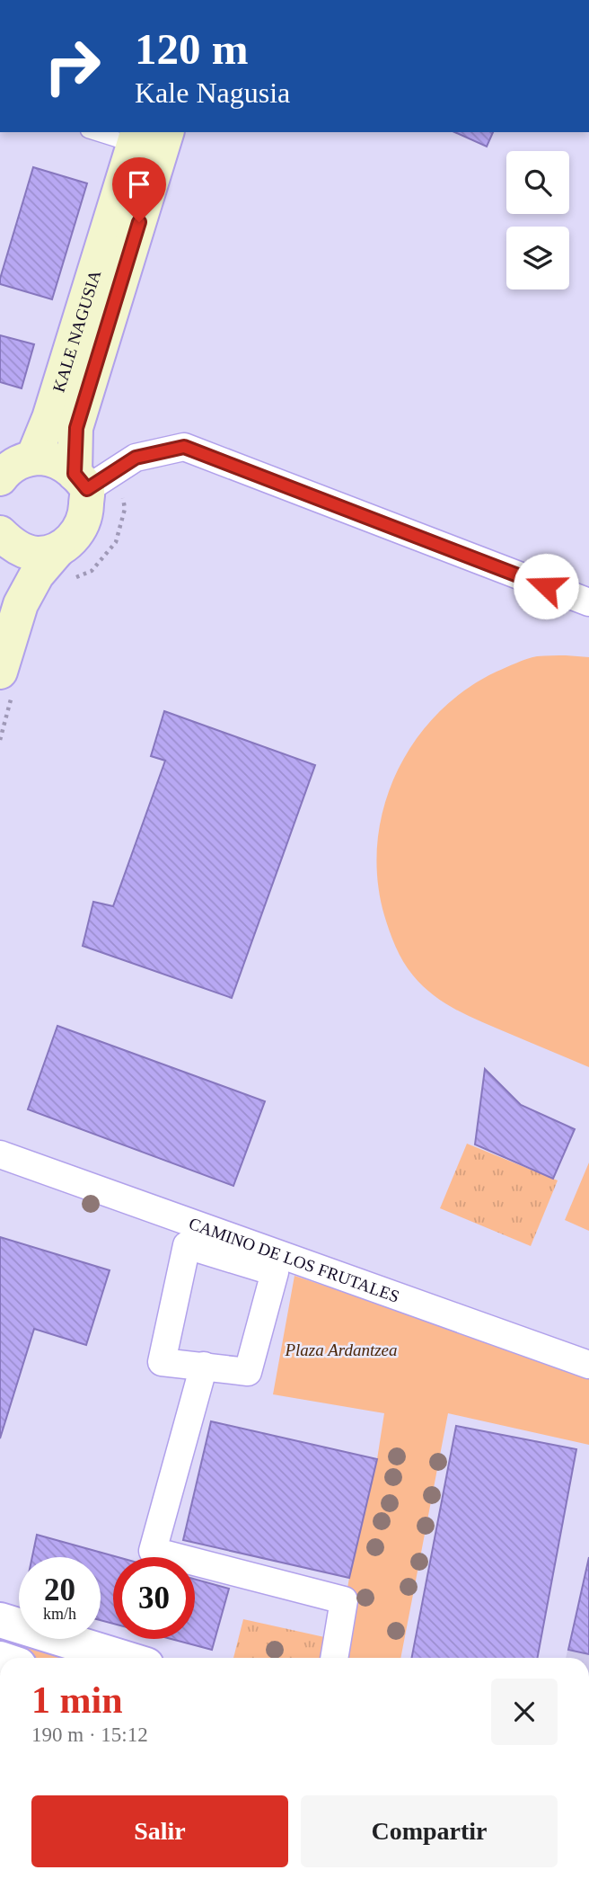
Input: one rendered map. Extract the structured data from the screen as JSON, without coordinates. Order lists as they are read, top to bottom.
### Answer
{
  "streets": {
    "main road": ["KALE NAGUSIA"],
    "street": ["CAMINO DE LOS FRUTALES"]
  },
  "parks": ["Plaza Ardantzea"],
  "page": {
    "turn": ["120 m", "Kale Nagusia"],
    "speed": "20 km/h",
    "limit": "30",
    "heading": ["1 min", "190 m · 15:12"],
    "buttons": ["Salir", "Compartir"]
  }
}
